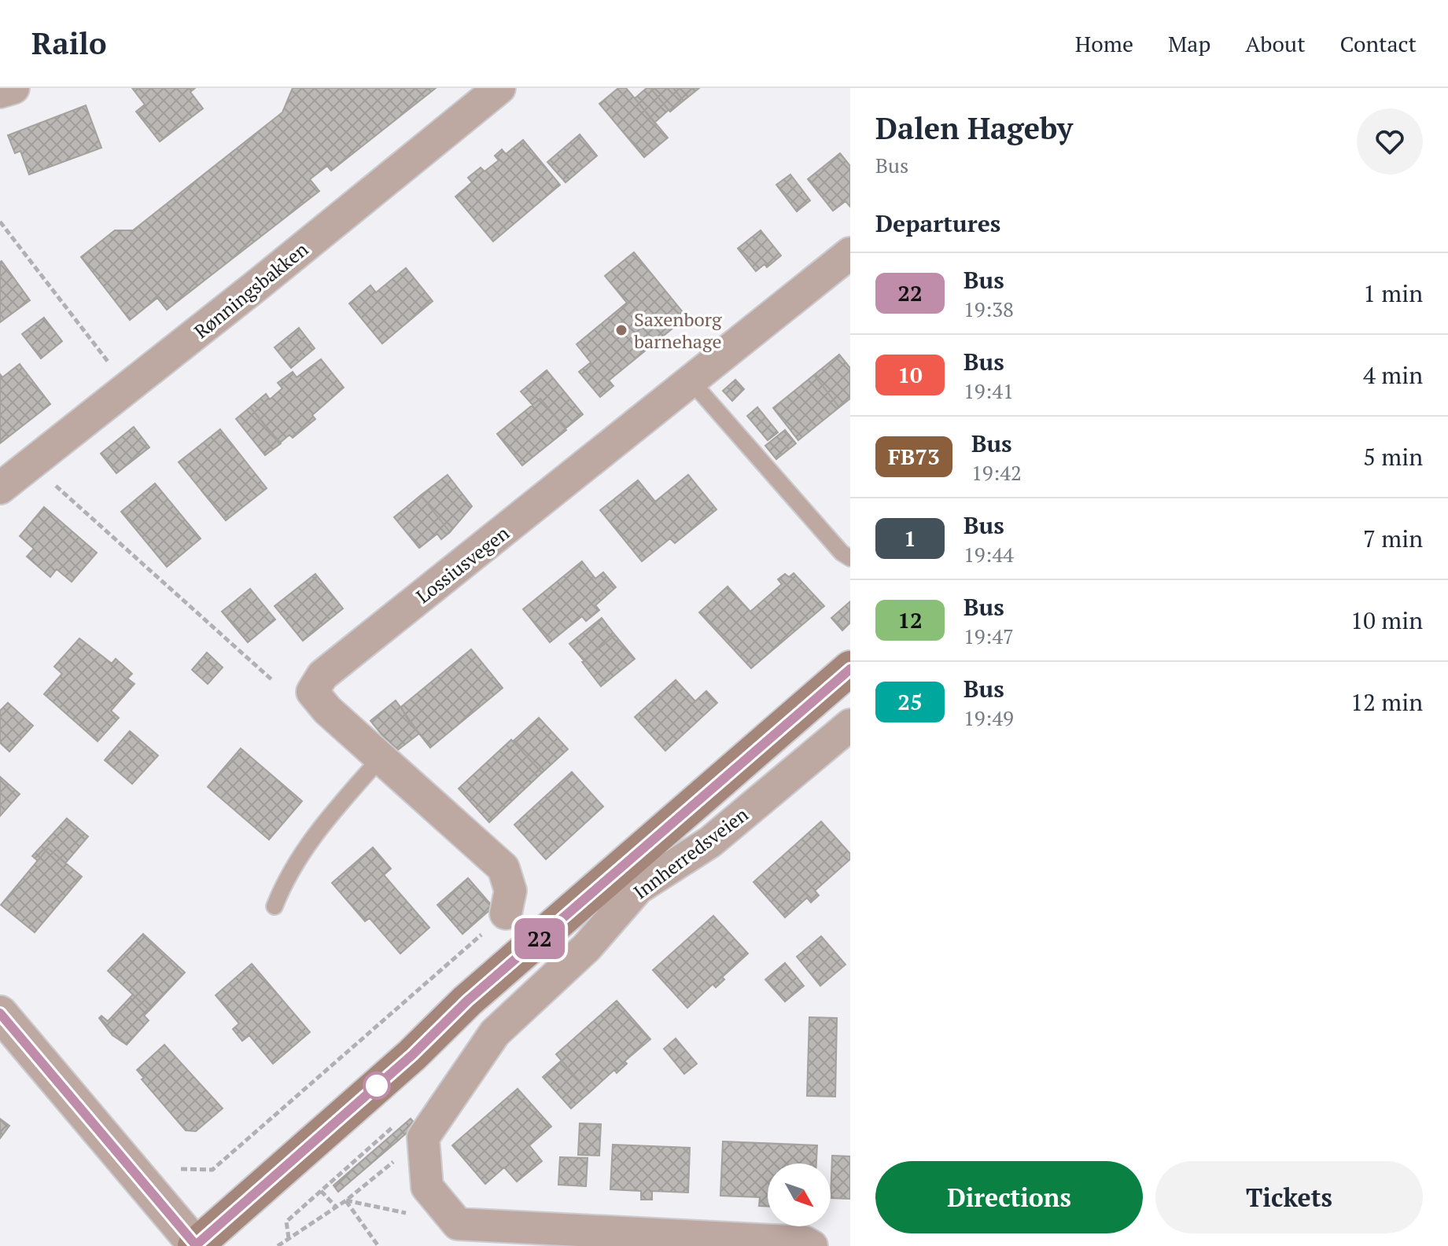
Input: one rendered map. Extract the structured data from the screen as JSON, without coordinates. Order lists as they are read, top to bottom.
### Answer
{
  "streets": {
    "main road": ["Innherredsveien"],
    "street": ["Rønningsbakken", "Lossiusvegen"]
  },
  "places": ["Saxenborg barnehage"],
  "lines": ["bus line 22"],
  "north": "bottom right",
  "page": {
    "header": "Railo",
    "nav": [
      "Home",
      "Map",
      "About",
      "Contact"
    ],
    "on_map": "22",
    "heading": [
      ["Dalen Hageby", "Bus"],
      "Departures"
    ],
    "list": [
      {
        "mark": "22",
        "name": "Bus",
        "note": "19:38",
        "value": "1 min"
      },
      {
        "mark": "10",
        "name": "Bus",
        "note": "19:41",
        "value": "4 min"
      },
      {
        "mark": "FB73",
        "name": "Bus",
        "note": "19:42",
        "value": "5 min"
      },
      {
        "mark": "1",
        "name": "Bus",
        "note": "19:44",
        "value": "7 min"
      },
      {
        "mark": "12",
        "name": "Bus",
        "note": "19:47",
        "value": "10 min"
      },
      {
        "mark": "25",
        "name": "Bus",
        "note": "19:49",
        "value": "12 min"
      }
    ],
    "buttons": ["Directions", "Tickets"]
  }
}
